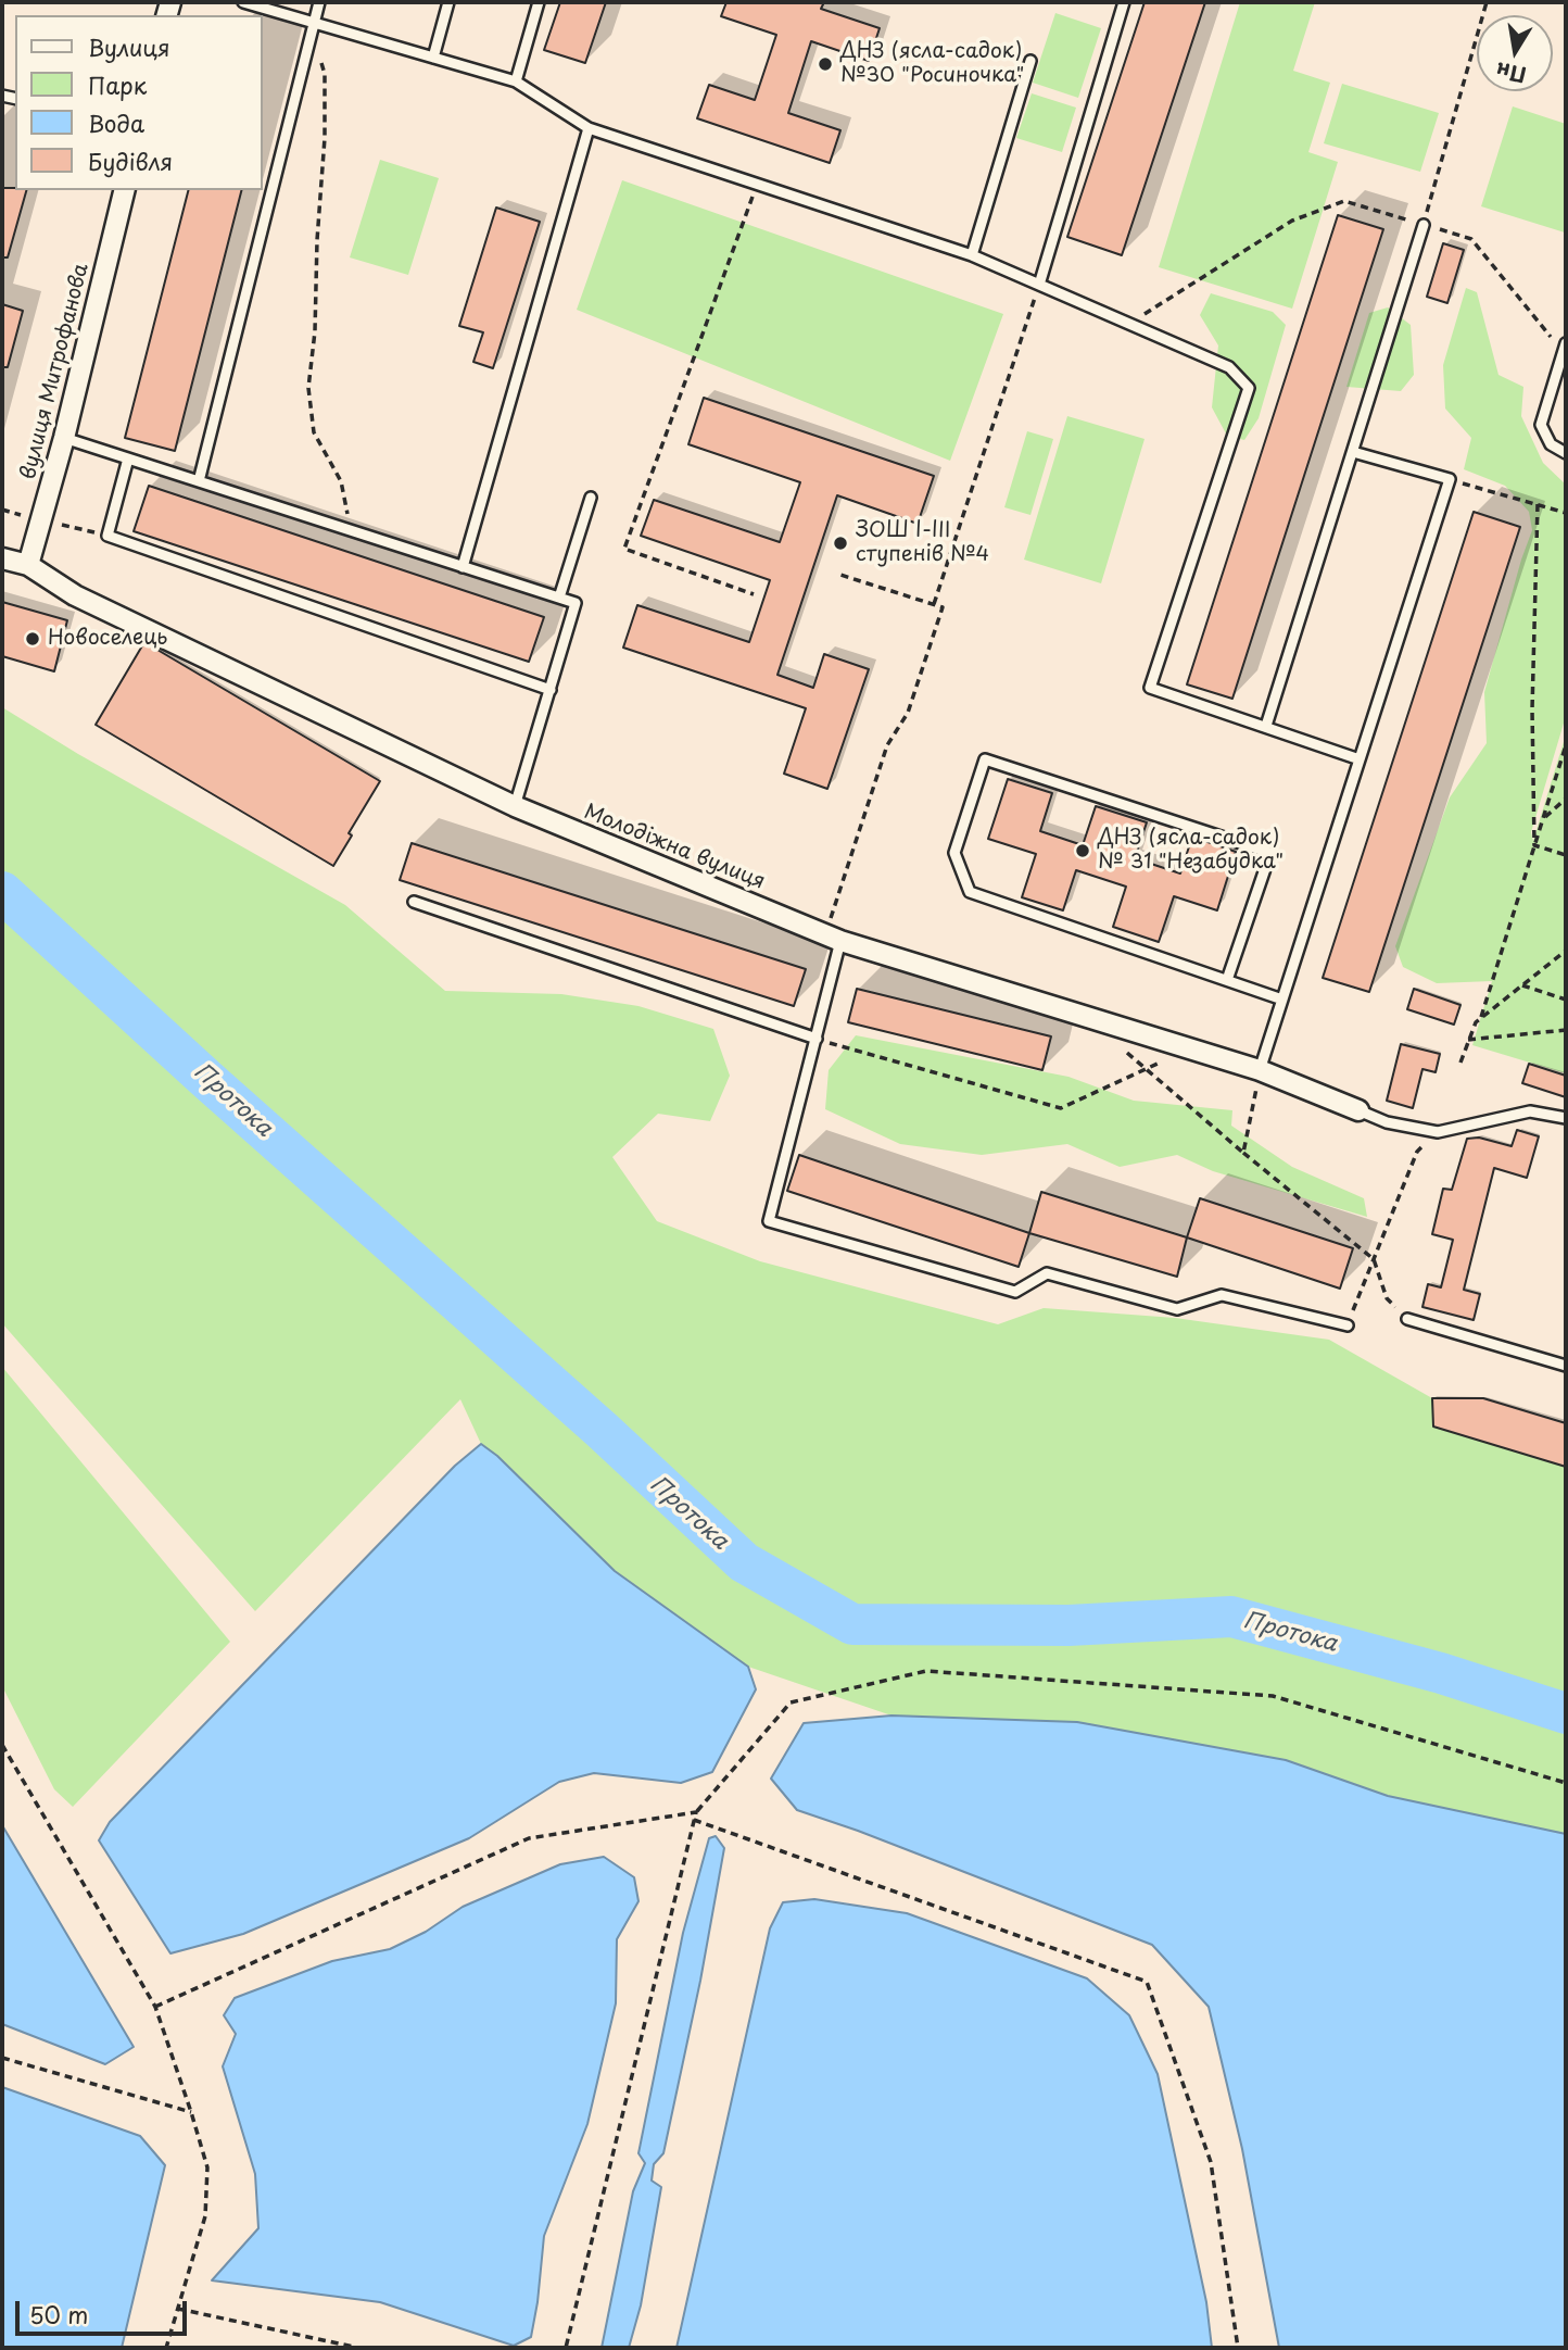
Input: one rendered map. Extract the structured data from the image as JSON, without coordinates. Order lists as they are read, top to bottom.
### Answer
{
  "streets": {
    "street": ["вулиця Митрофанова", "Молодіжна вулиця"]
  },
  "crossings": [
    ["вулиця Митрофанова", "Молодіжна вулиця"]
  ],
  "water": ["Протока"],
  "places": [
    "ДНЗ (ясла-садок) №30 \"Росиночка\"",
    "ЗОШ І-ІІІ ступенів №4",
    "Новоселець",
    "ДНЗ (ясла-садок) № 31 \"Незабудка\""
  ],
  "legend": [
    "Вулиця",
    "Парк",
    "Вода",
    "Будівля"
  ],
  "scale_bar": "50 m",
  "north": "bottom"
}
